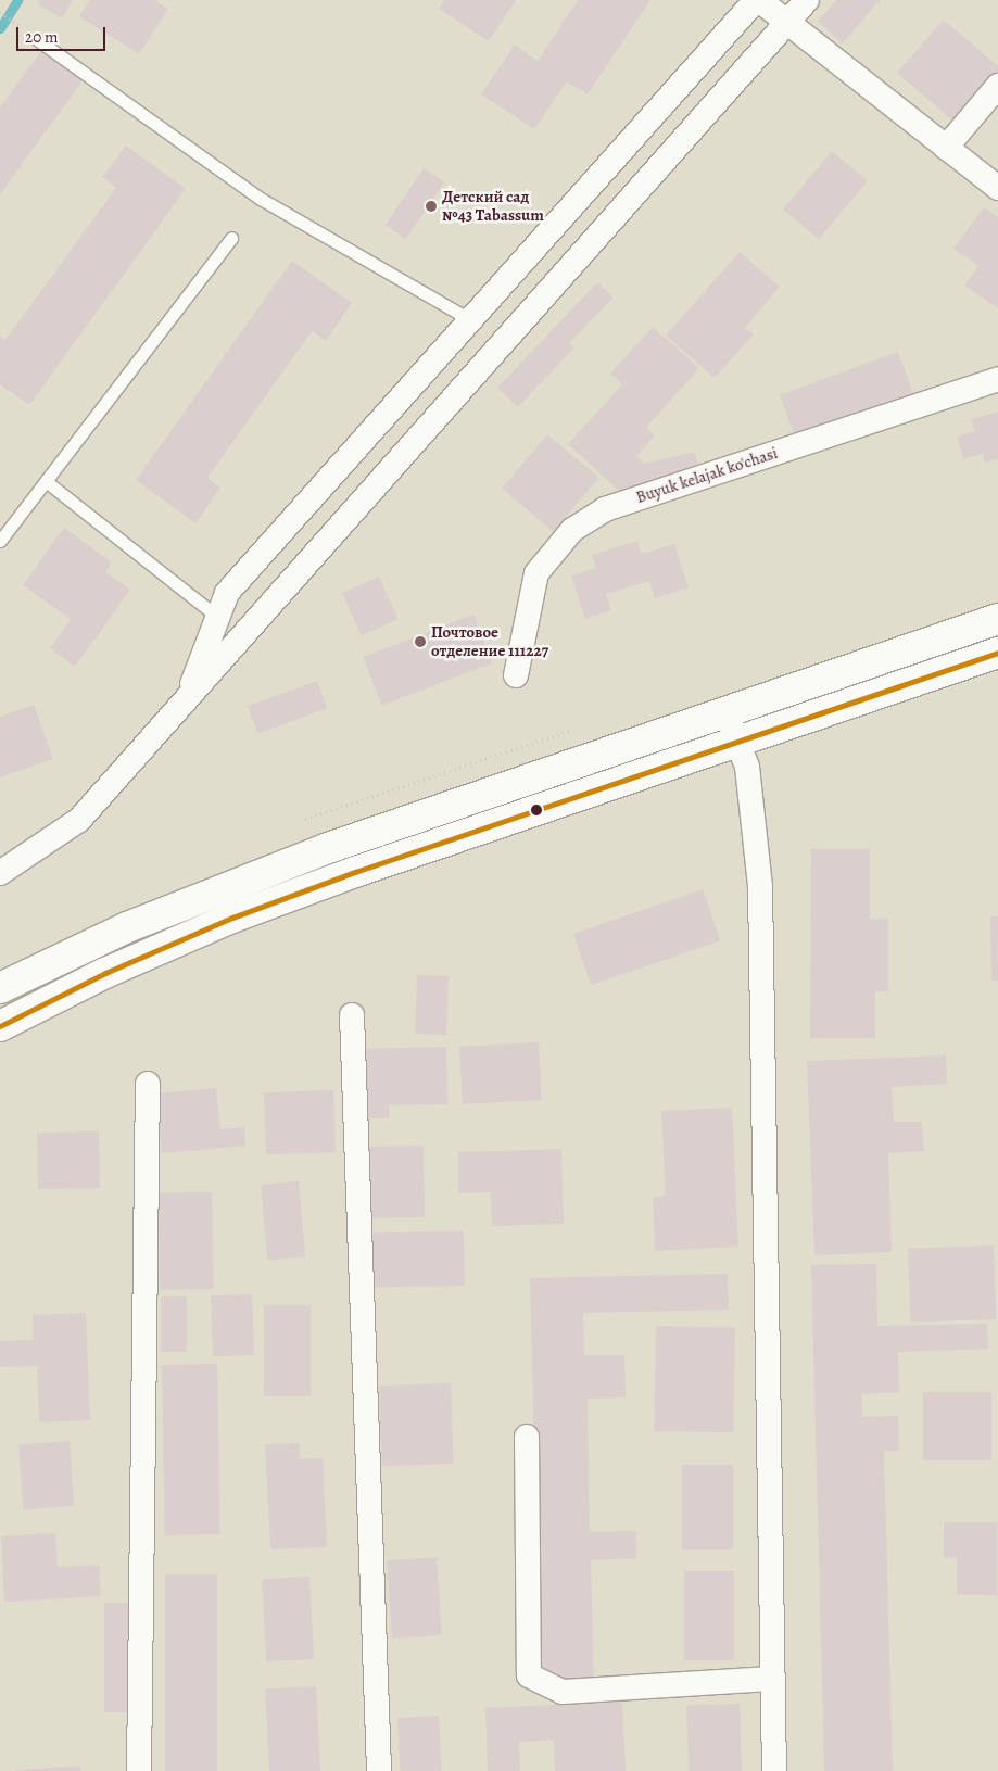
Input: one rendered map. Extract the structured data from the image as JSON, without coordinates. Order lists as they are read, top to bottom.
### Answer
{
  "streets": {
    "street": ["Buyuk kelajak ko'chasi"]
  },
  "places": ["Детский сад №43 Tabassum", "Почтовое отделение 111227"],
  "scale_bar": "20 m"
}
